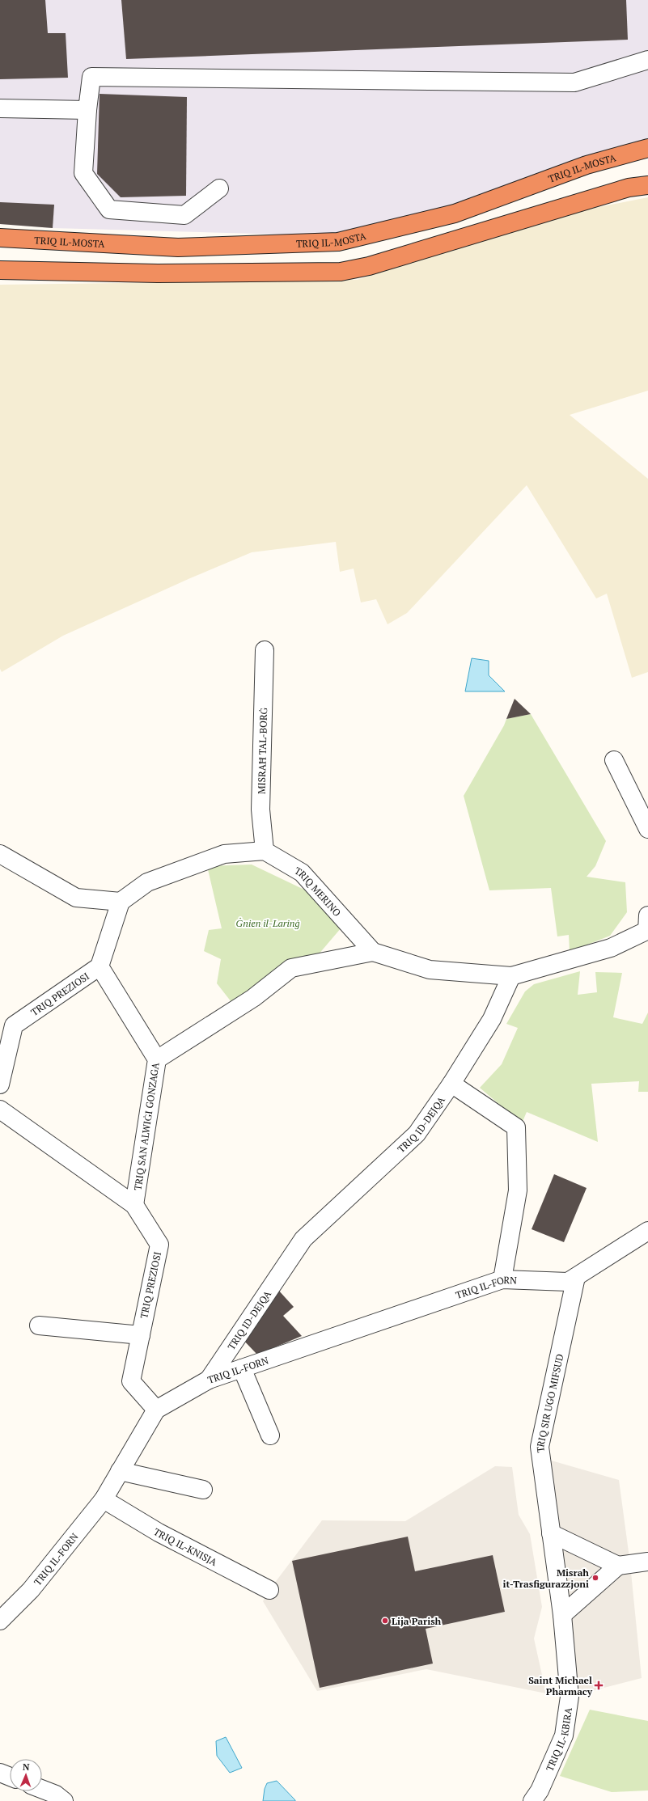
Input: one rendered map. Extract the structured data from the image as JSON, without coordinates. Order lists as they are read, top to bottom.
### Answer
{
  "streets": {
    "highway": ["TRIQ IL-MOSTA"],
    "street": [
      "MISRAĦ TAL-BORĠ",
      "TRIQ MERINO",
      "TRIQ PREZIOSI",
      "TRIQ ID-DEJQA",
      "TRIQ SAN ALWIĠI GONZAGA",
      "TRIQ IL-FORN",
      "TRIQ SIR UGO MIFSUD",
      "TRIQ IL-KNISJA",
      "TRIQ IL-KBIRA"
    ]
  },
  "crossings": [
    ["MISRAĦ TAL-BORĠ", "TRIQ MERINO"],
    ["TRIQ PREZIOSI", "TRIQ SAN ALWIĠI GONZAGA"],
    ["TRIQ PREZIOSI", "TRIQ IL-FORN"],
    ["TRIQ ID-DEJQA", "TRIQ IL-FORN"],
    ["TRIQ IL-FORN", "TRIQ SIR UGO MIFSUD"],
    ["TRIQ IL-FORN", "TRIQ IL-KNISJA"],
    ["TRIQ SIR UGO MIFSUD", "TRIQ IL-KBIRA"]
  ],
  "parks": ["Ġnien il-Larinġ"],
  "places": {
    "other": ["Misraħ it-Trasfigurazzjoni", "Lija Parish"],
    "health": ["Saint Michael Pharmacy"]
  },
  "north": "top"
}
